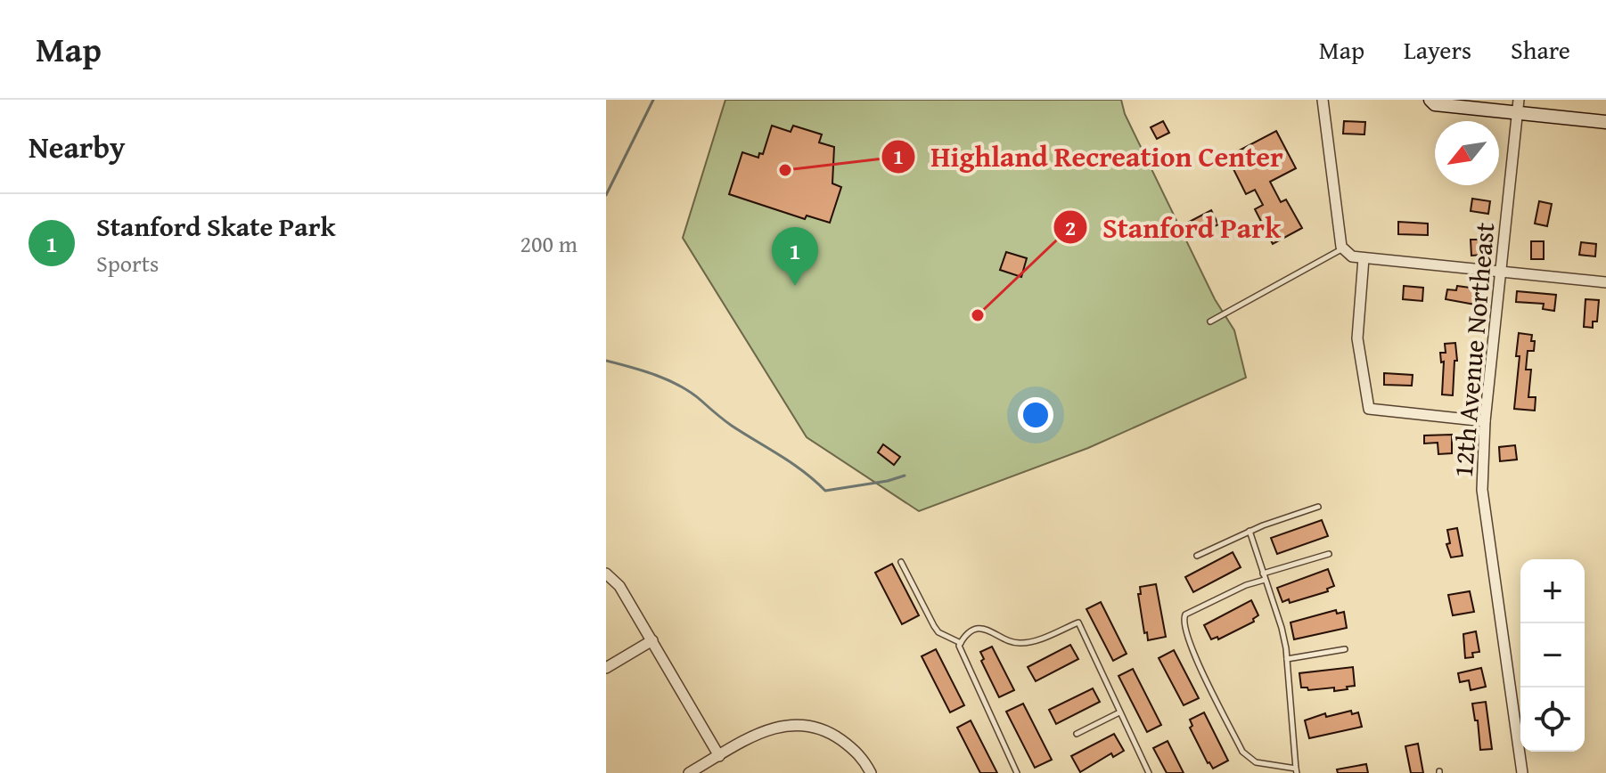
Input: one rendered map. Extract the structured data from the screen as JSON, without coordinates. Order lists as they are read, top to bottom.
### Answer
{
  "streets": {
    "street": ["12th Avenue Northeast"]
  },
  "places": ["Highland Recreation Center", "Stanford Park"],
  "north": "bottom left",
  "page": {
    "header": "Map",
    "nav": ["Map", "Layers", "Share"],
    "heading": "Nearby",
    "list": [
      {
        "mark": "1",
        "name": "Stanford Skate Park",
        "note": "Sports",
        "value": "200 m"
      }
    ],
    "pins": "1",
    "map_buttons": ["+", "−"]
  }
}
